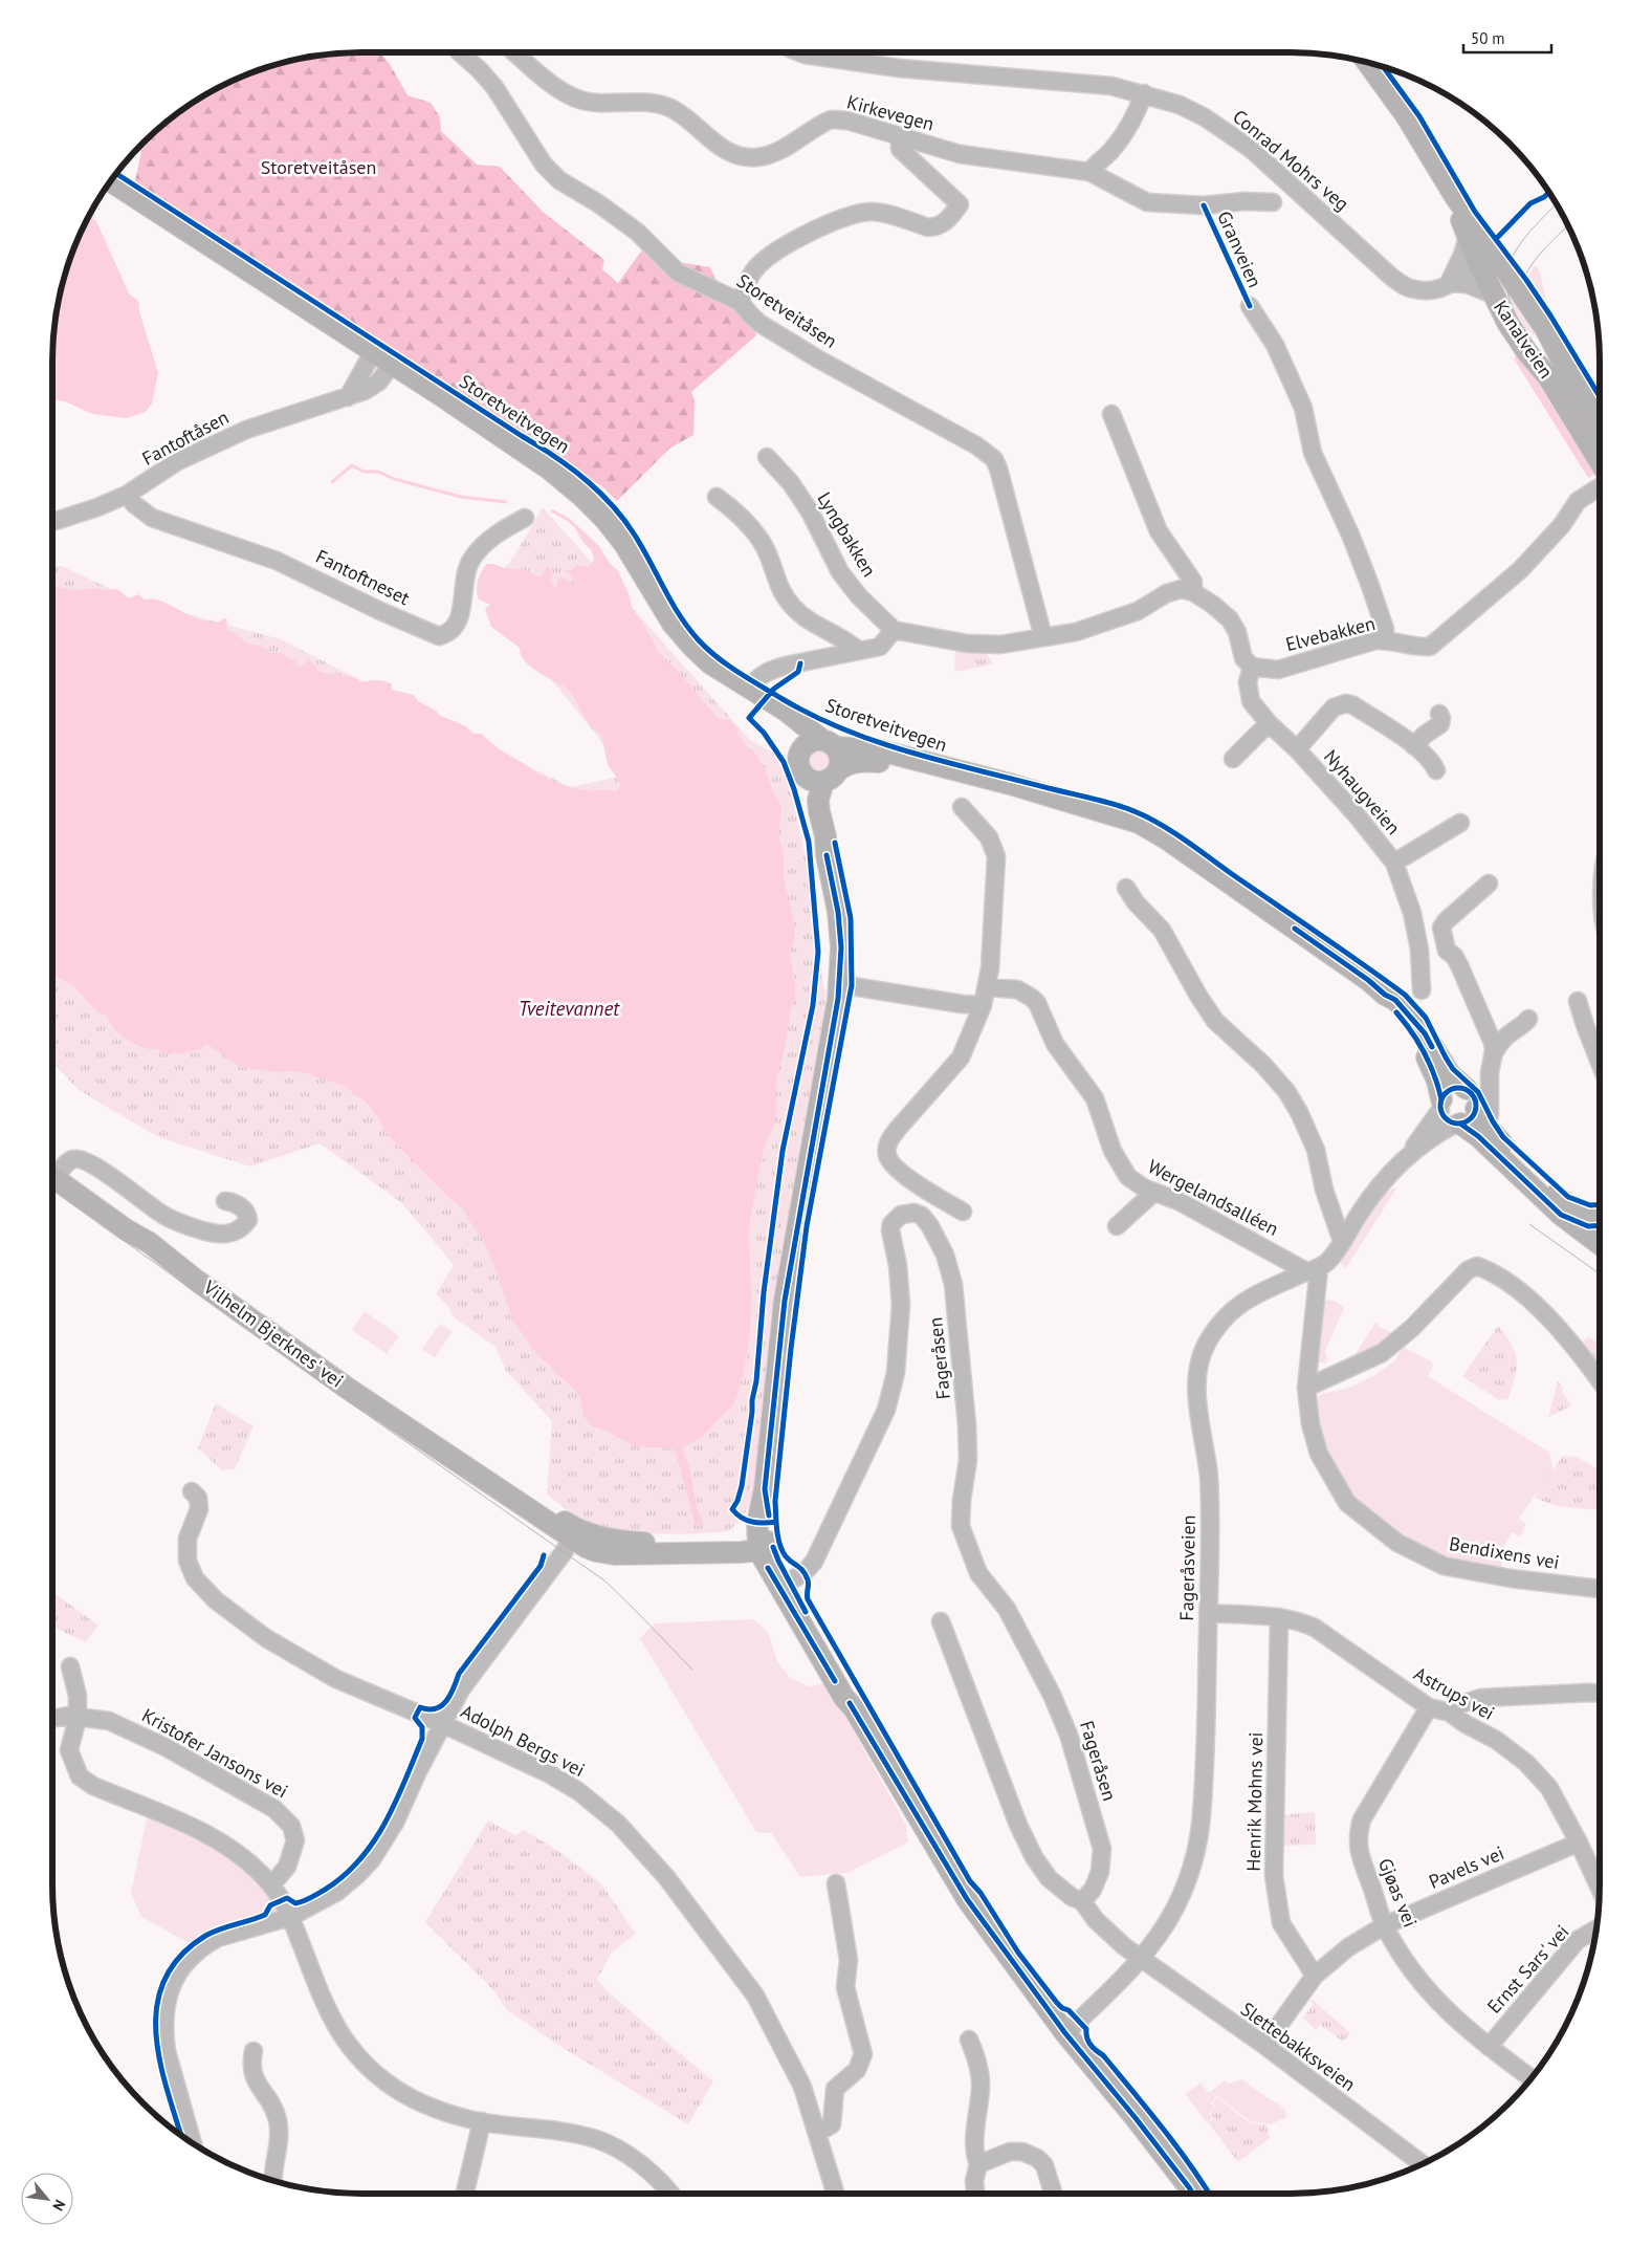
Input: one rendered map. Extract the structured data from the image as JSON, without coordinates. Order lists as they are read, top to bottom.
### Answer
{
  "streets": {
    "main road": ["Kanalveien", "Storetveitvegen", "Vilhelm Bjerknes' vei"],
    "street": [
      "Kirkevegen",
      "Conrad Mohrs veg",
      "Granveien",
      "Storetveitåsen",
      "Fantoftåsen",
      "Lyngbakken",
      "Fantoftneset",
      "Elvebakken",
      "Nyhaugveien",
      "Wergelandsalléen",
      "Fageråsen",
      "Bendixens vei",
      "Fageråsveien",
      "Astrups vei",
      "Adolph Bergs vei",
      "Kristofer Jansons vei",
      "Henrik Mohns vei",
      "Pavels vei",
      "Gjøas vei",
      "Ernst Sars' vei",
      "Slettebakksveien"
    ]
  },
  "crossings": [
    ["Conrad Mohrs veg", "Kanalveien"],
    ["Granveien", "Elvebakken"],
    ["Storetveitvegen", "Fantoftåsen"],
    ["Storetveitvegen", "Fageråsveien"],
    ["Fantoftåsen", "Fantoftneset"],
    ["Elvebakken", "Nyhaugveien"],
    ["Wergelandsalléen", "Bendixens vei"],
    ["Wergelandsalléen", "Fageråsveien"],
    ["Bendixens vei", "Fageråsveien"],
    ["Fageråsveien", "Astrups vei"],
    ["Fageråsveien", "Slettebakksveien"],
    ["Astrups vei", "Henrik Mohns vei"],
    ["Astrups vei", "Pavels vei"],
    ["Astrups vei", "Gjøas vei"],
    ["Henrik Mohns vei", "Pavels vei"],
    ["Pavels vei", "Gjøas vei"],
    ["Pavels vei", "Slettebakksveien"],
    ["Gjøas vei", "Ernst Sars' vei"]
  ],
  "water": ["Tveitevannet"],
  "parks": ["Storetveitåsen"],
  "scale_bar": "50 m",
  "north": "bottom right"
}
